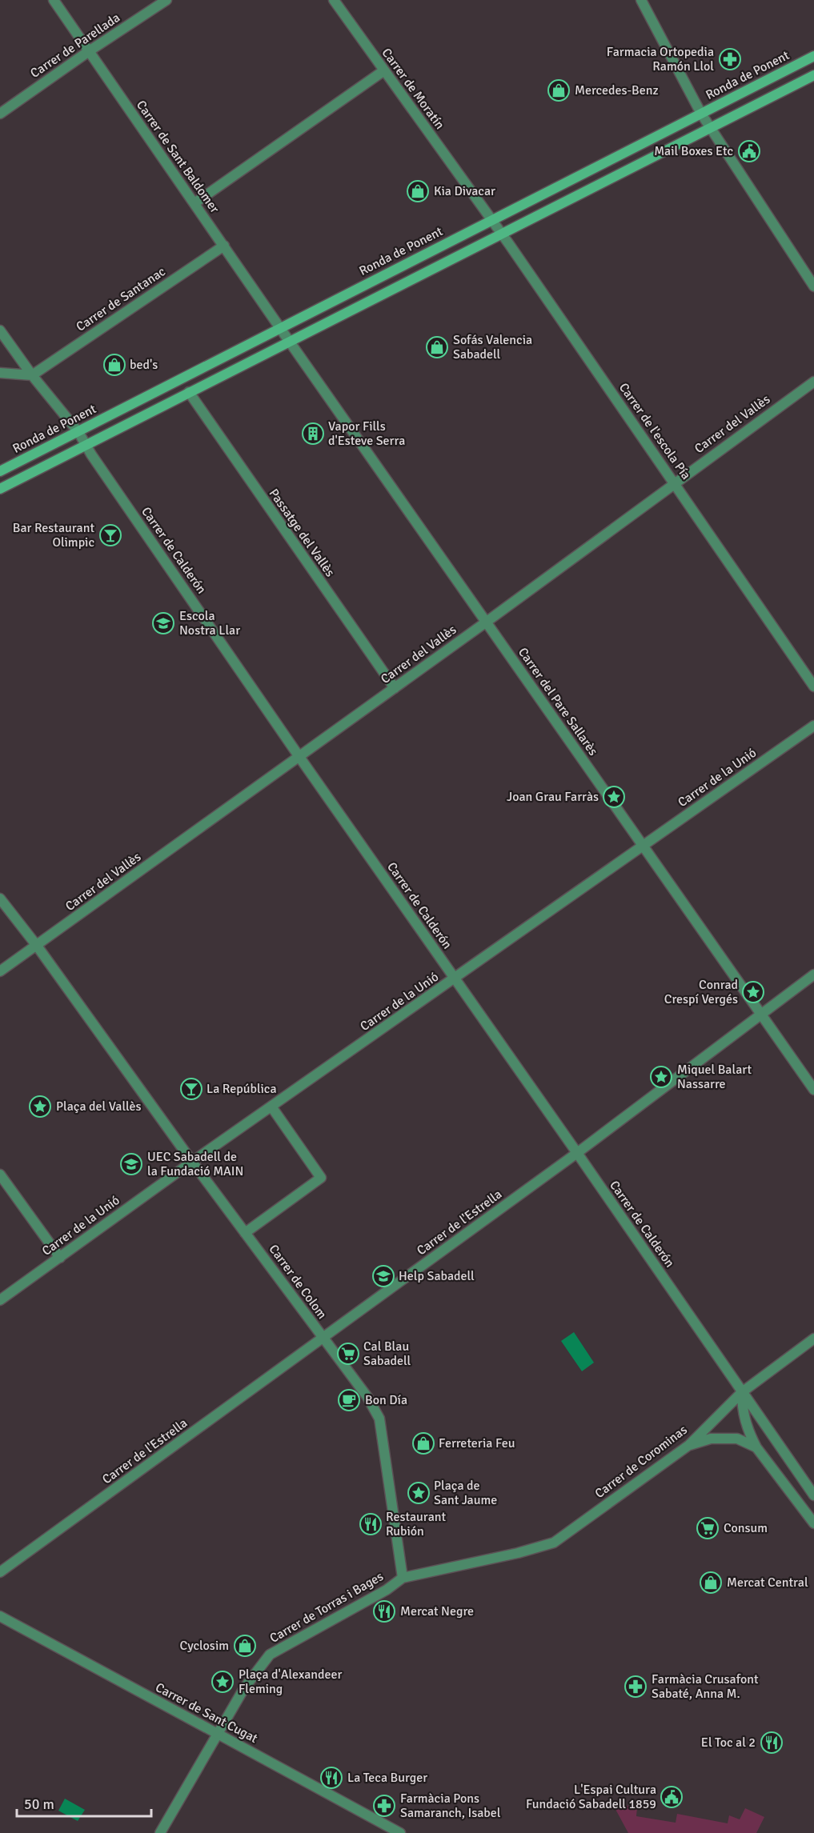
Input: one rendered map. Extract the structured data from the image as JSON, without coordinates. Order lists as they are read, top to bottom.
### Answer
{
  "streets": {
    "main road": ["Ronda de Ponent"],
    "street": [
      "Carrer de Parellada",
      "Carrer de Moratín",
      "Carrer de Sant Baldomer",
      "Carrer de Santanac",
      "Carrer del Vallès",
      "Carrer de l'escola Pía",
      "Passatge del Vallès",
      "Carrer de Calderón",
      "Carrer del Pare Sallarès",
      "Carrer de la Unió",
      "Carrer de l'Estrella",
      "Carrer de Colom",
      "Carrer de Corominas",
      "Carrer de Torras i Bages",
      "Carrer de Sant Cugat"
    ]
  },
  "crossings": [
    ["Carrer de Parellada", "Carrer de Sant Baldomer"],
    ["Ronda de Ponent", "Carrer de Sant Baldomer"],
    ["Ronda de Ponent", "Carrer de l'escola Pía"],
    ["Ronda de Ponent", "Carrer de Calderón"],
    ["Ronda de Ponent", "Carrer del Pare Sallarès"],
    ["Carrer de Moratín", "Carrer de l'escola Pía"],
    ["Carrer de Sant Baldomer", "Carrer de Santanac"],
    ["Carrer de Sant Baldomer", "Carrer del Pare Sallarès"],
    ["Carrer de Santanac", "Carrer de Calderón"],
    ["Carrer del Vallès", "Carrer de l'escola Pía"],
    ["Carrer del Vallès", "Passatge del Vallès"],
    ["Carrer del Vallès", "Carrer de Calderón"],
    ["Carrer del Vallès", "Carrer del Pare Sallarès"],
    ["Carrer de Calderón", "Carrer de la Unió"],
    ["Carrer de Calderón", "Carrer de l'Estrella"],
    ["Carrer de Calderón", "Carrer de Corominas"],
    ["Carrer del Pare Sallarès", "Carrer de la Unió"],
    ["Carrer del Pare Sallarès", "Carrer de l'Estrella"],
    ["Carrer de la Unió", "Carrer de Colom"],
    ["Carrer de l'Estrella", "Carrer de Colom"],
    ["Carrer de Colom", "Carrer de Corominas"],
    ["Carrer de Colom", "Carrer de Torras i Bages"],
    ["Carrer de Corominas", "Carrer de Torras i Bages"],
    ["Carrer de Torras i Bages", "Carrer de Sant Cugat"]
  ],
  "places": {
    "pharmacy": ["Farmacia Ortopedia Ramón Llol", "Farmàcia Crusafont Sabaté, Anna M.", "Farmàcia Pons Samaranch, Isabel"],
    "shop": [
      "Mercedes-Benz",
      "Kia Divacar",
      "Sofás Valencia Sabadell",
      "bed's",
      "Ferreteria Feu",
      "Mercat Central",
      "Cyclosim"
    ],
    "public building": ["Mail Boxes Etc", "L'Espai Cultura Fundació Sabadell 1859"],
    "building": ["Vapor Fills d'Esteve Serra"],
    "bar": ["Bar Restaurant Olimpic", "La República"],
    "school or university": ["Escola Nostra Llar", "UEC Sabadell de la Fundació MAIN", "Help Sabadell"],
    "place": [
      "Joan Grau Farràs",
      "Conrad Crespí Vergés",
      "Miquel Balart Nassarre",
      "Plaça del Vallès",
      "Plaça de Sant Jaume",
      "Plaça d'Alexandeer Fleming"
    ],
    "supermarket": ["Cal Blau Sabadell", "Consum"],
    "cafe": ["Bon Día"],
    "restaurant": [
      "Restaurant Rubión",
      "Mercat Negre",
      "El Toc al 2",
      "La Teca Burger"
    ]
  },
  "scale_bar": "50 m"
}
